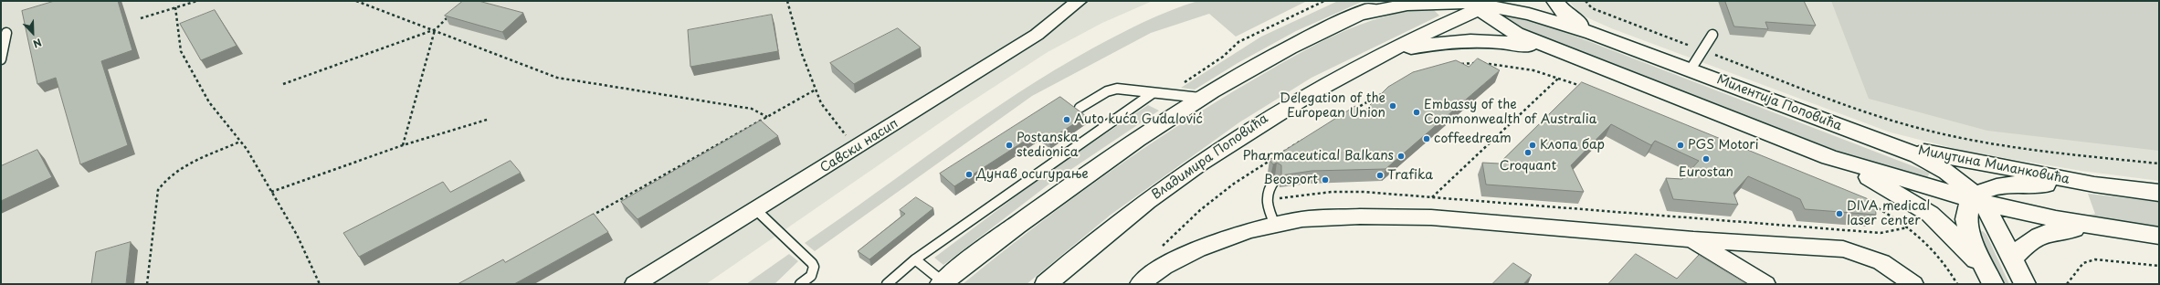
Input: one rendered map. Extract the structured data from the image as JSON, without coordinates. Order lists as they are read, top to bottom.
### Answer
{
  "streets": {
    "street": [
      "Милентија Поповића",
      "Савски насип",
      "Владимира Поповића",
      "Милутина Миланковића"
    ]
  },
  "crossings": [
    ["Милентија Поповића", "Владимира Поповића"],
    ["Милентија Поповића", "Милутина Миланковића"]
  ],
  "places": [
    "Delegation of the European Union",
    "Embassy of the Commonwealth of Australia",
    "Auto kuća Gudalović",
    "coffeedream",
    "Postanska stedionica",
    "Клопа бар",
    "PGS Motori",
    "Croquant",
    "Pharmaceutical Balkans",
    "Eurostan",
    "Дунав осигурање",
    "Trafika",
    "Beosport",
    "DIVA medical laser center"
  ],
  "north": "bottom right"
}
